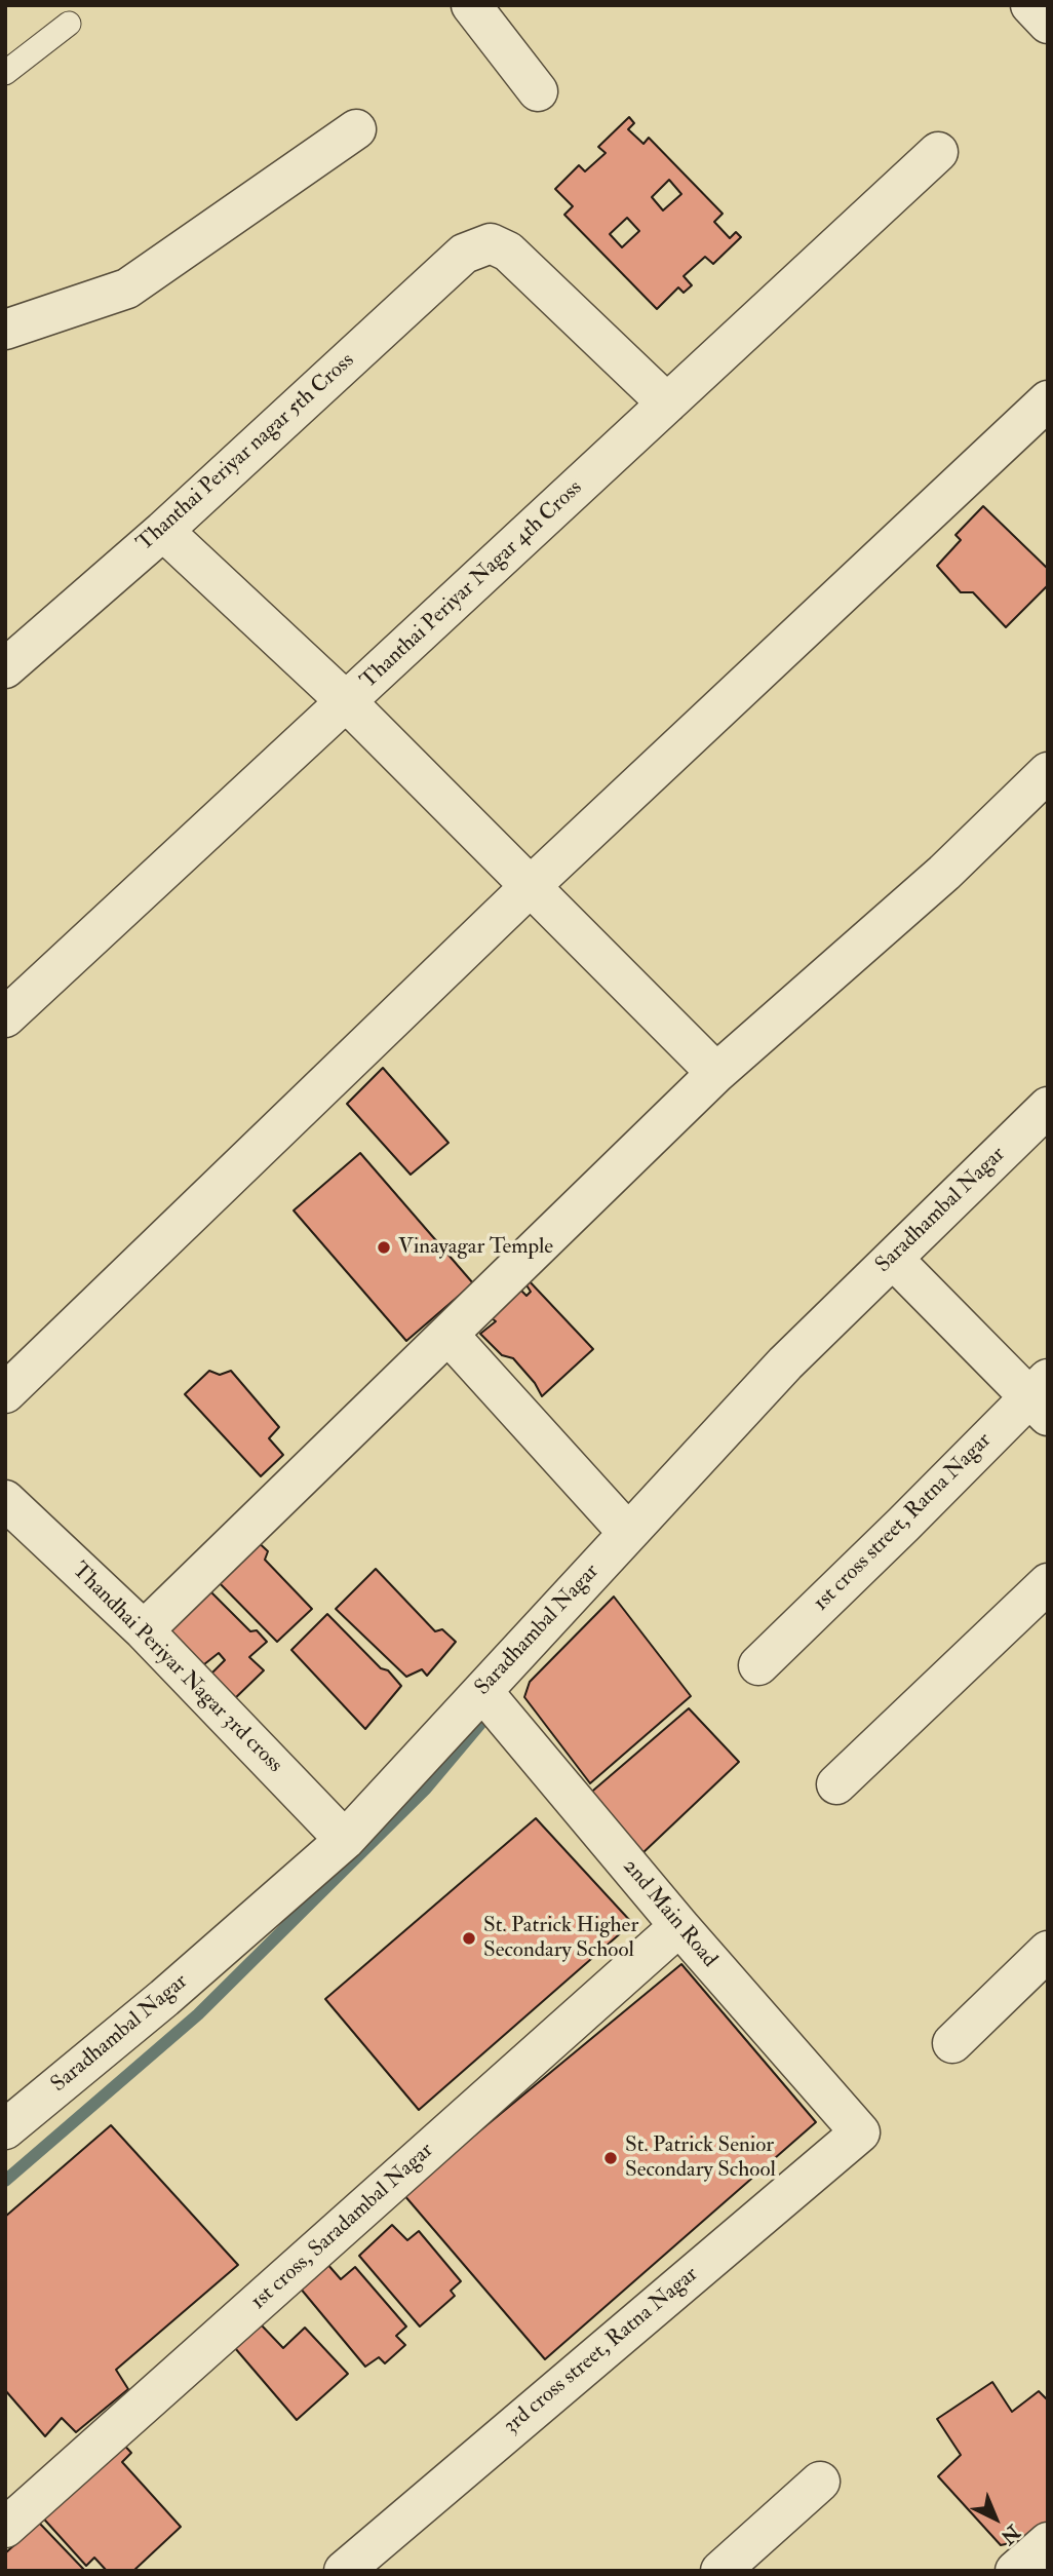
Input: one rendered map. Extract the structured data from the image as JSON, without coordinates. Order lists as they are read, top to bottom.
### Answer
{
  "streets": {
    "street": [
      "Thanthai Periyar nagar 5th Cross",
      "Thanthai Periyar Nagar 4th Cross",
      "Saradhambal Nagar",
      "1st cross street, Ratna Nagar",
      "Thandhai Periyar Nagar 3rd cross",
      "2nd Main Road",
      "1st cross, Saradambal Nagar",
      "3rd cross street, Ratna Nagar"
    ]
  },
  "crossings": [
    ["Thanthai Periyar nagar 5th Cross", "Thanthai Periyar Nagar 4th Cross"],
    ["Saradhambal Nagar", "Thandhai Periyar Nagar 3rd cross"],
    ["Saradhambal Nagar", "2nd Main Road"],
    ["2nd Main Road", "1st cross, Saradambal Nagar"],
    ["2nd Main Road", "3rd cross street, Ratna Nagar"]
  ],
  "places": ["Vinayagar Temple", "St. Patrick Higher Secondary School", "St. Patrick Senior Secondary School"],
  "north": "bottom right"
}
